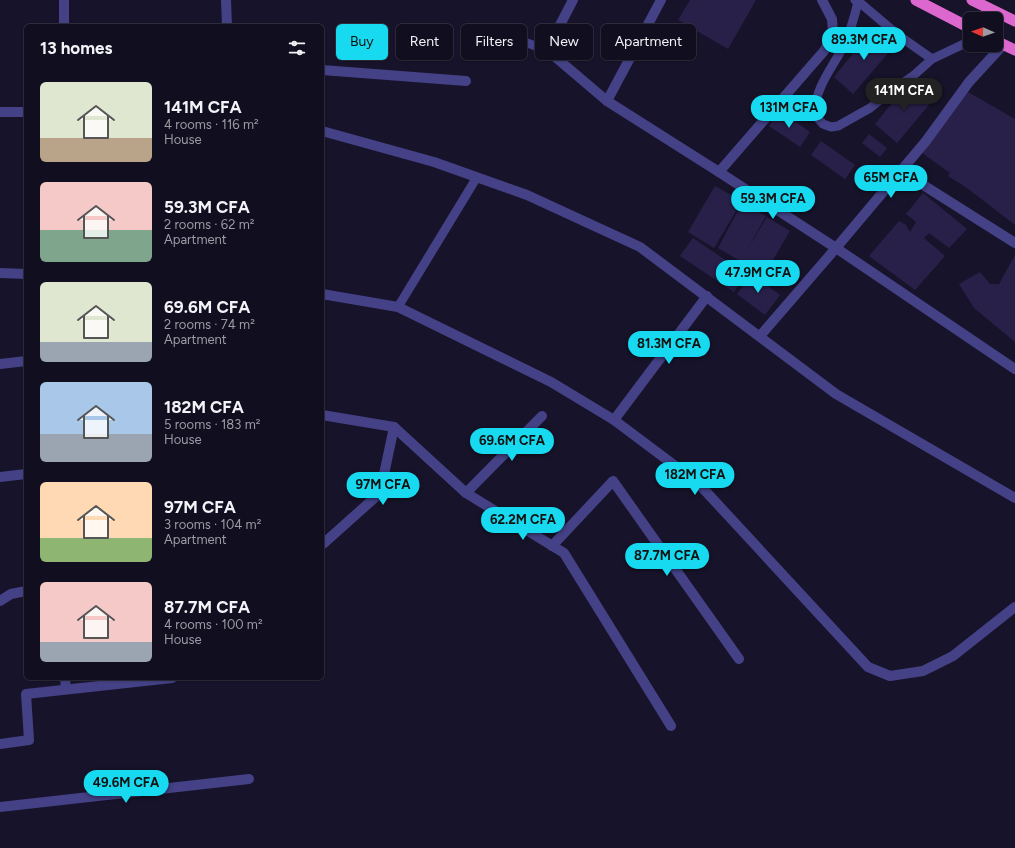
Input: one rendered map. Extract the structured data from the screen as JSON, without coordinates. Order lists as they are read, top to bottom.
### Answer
{
  "north": "left",
  "page": {
    "chip": [
      "Buy",
      "Rent",
      "Filters",
      "New",
      "Apartment"
    ],
    "heading": "13 homes",
    "price": [
      "89.3M CFA",
      "141M CFA",
      "131M CFA",
      "65M CFA",
      "59.3M CFA",
      "47.9M CFA",
      "81.3M CFA",
      "69.6M CFA",
      "182M CFA",
      "97M CFA",
      "62.2M CFA",
      "87.7M CFA",
      "49.6M CFA"
    ],
    "list": [
      {
        "name": "141M CFA",
        "note": "4 rooms · 116 m² · House"
      },
      {
        "name": "59.3M CFA",
        "note": "2 rooms · 62 m² · Apartment"
      },
      {
        "name": "69.6M CFA",
        "note": "2 rooms · 74 m² · Apartment"
      },
      {
        "name": "182M CFA",
        "note": "5 rooms · 183 m² · House"
      },
      {
        "name": "97M CFA",
        "note": "3 rooms · 104 m² · Apartment"
      },
      {
        "name": "87.7M CFA",
        "note": "4 rooms · 100 m² · House"
      }
    ]
  }
}
